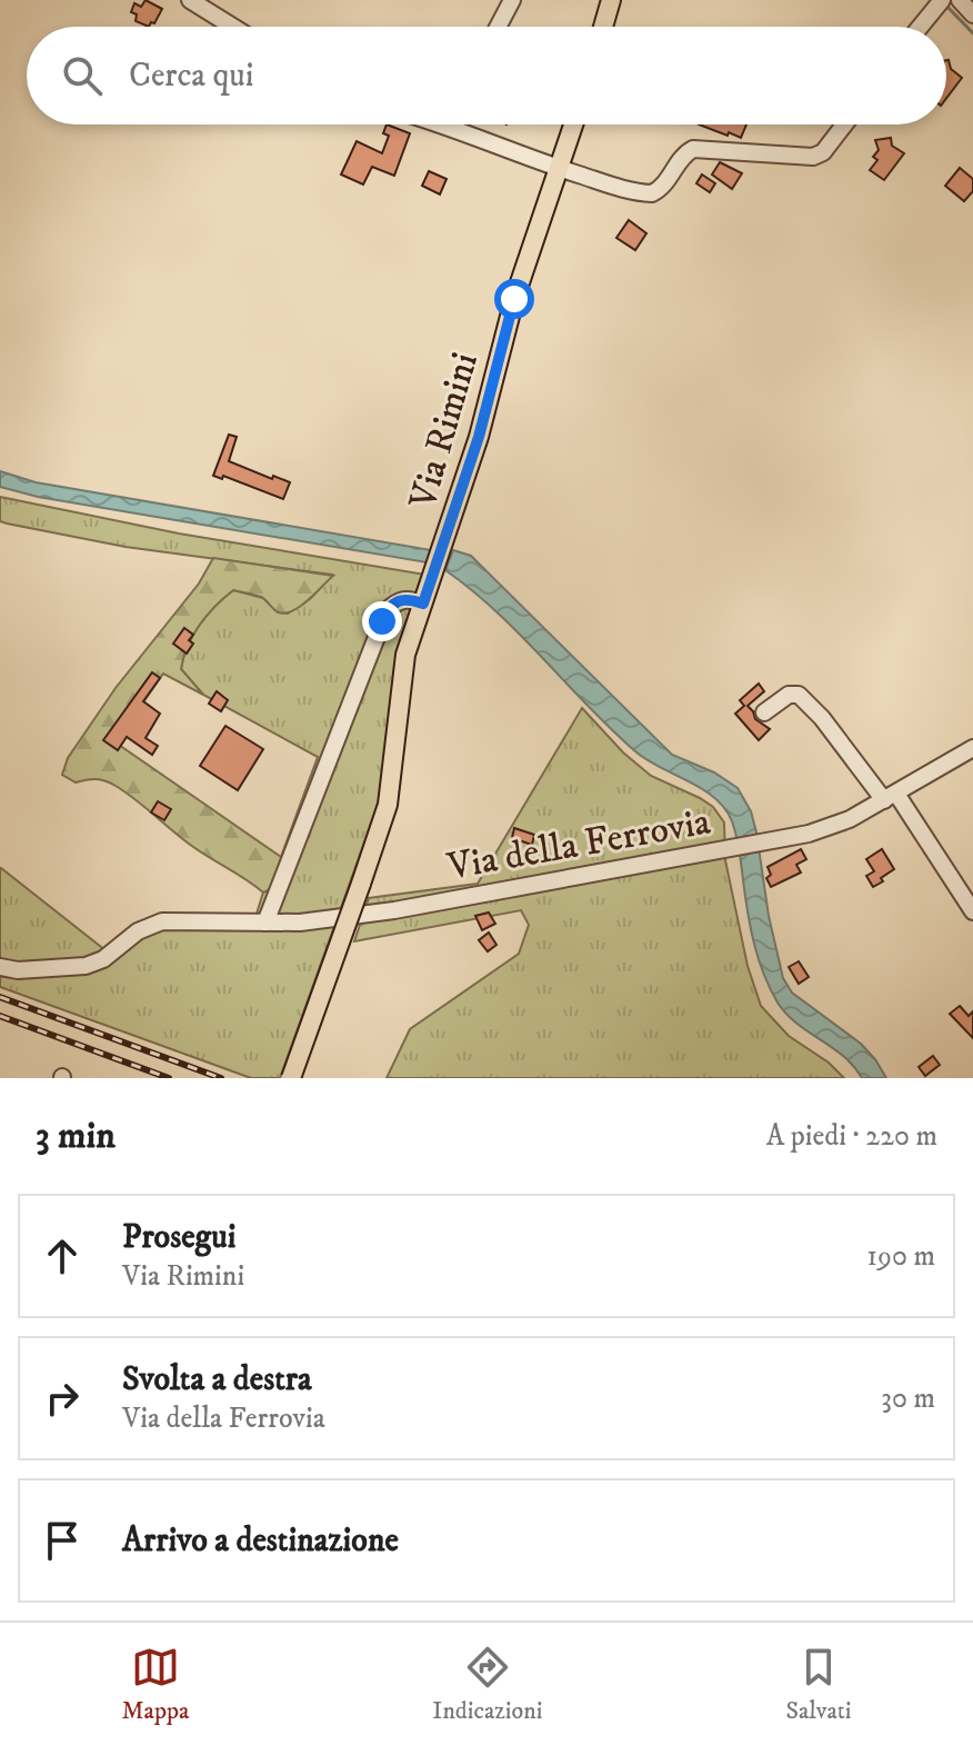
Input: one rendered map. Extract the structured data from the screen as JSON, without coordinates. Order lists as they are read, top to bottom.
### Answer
{
  "streets": {
    "main road": ["Via Rimini"],
    "street": ["Via della Ferrovia"]
  },
  "page": {
    "search": "Cerca qui",
    "heading": ["3 min", "A piedi · 220 m"],
    "list": [
      ["Prosegui", "Via Rimini", "190 m"],
      ["Svolta a destra", "Via della Ferrovia", "30 m"],
      "Arrivo a destinazione"
    ],
    "nav": ["Mappa", "Indicazioni", "Salvati"]
  }
}
